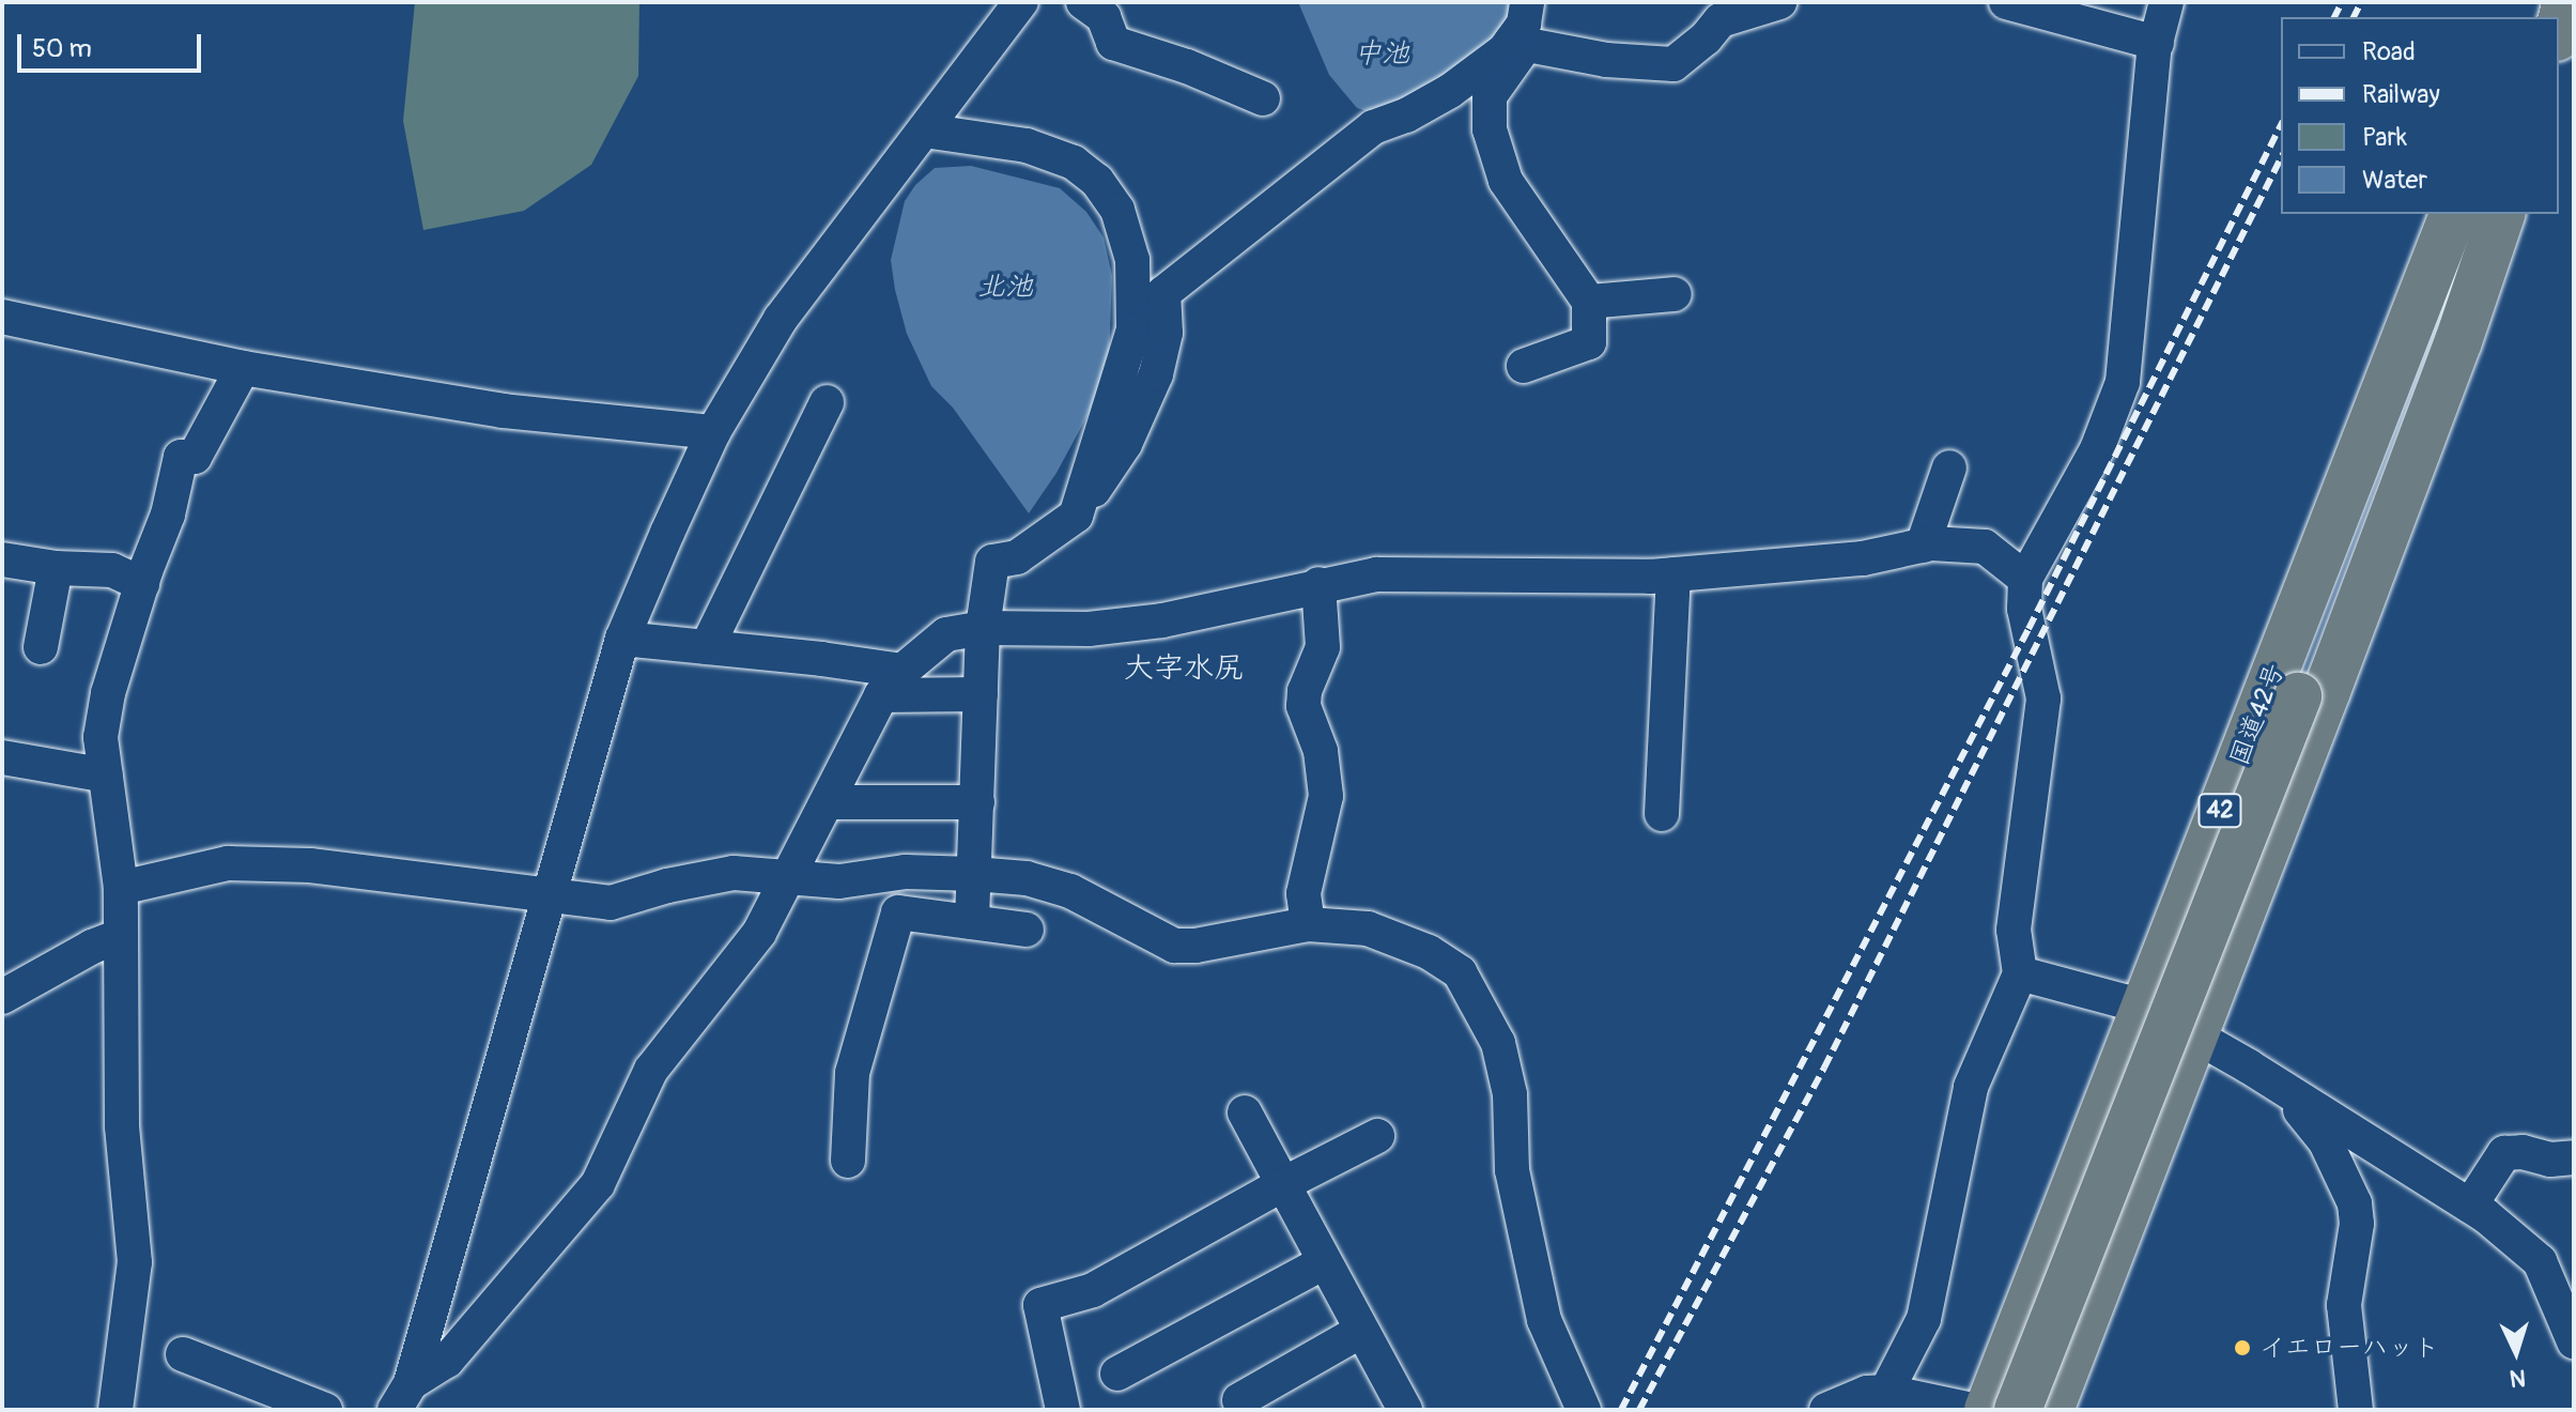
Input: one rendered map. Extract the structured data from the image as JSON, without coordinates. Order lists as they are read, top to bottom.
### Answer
{
  "streets": {
    "highway": ["国道42号", "42"]
  },
  "districts": ["大字水尻"],
  "water": ["中池", "北池"],
  "places": ["イエローハット"],
  "legend": [
    "Road",
    "Railway",
    "Park",
    "Water"
  ],
  "scale_bar": "50 m",
  "north": "bottom"
}
